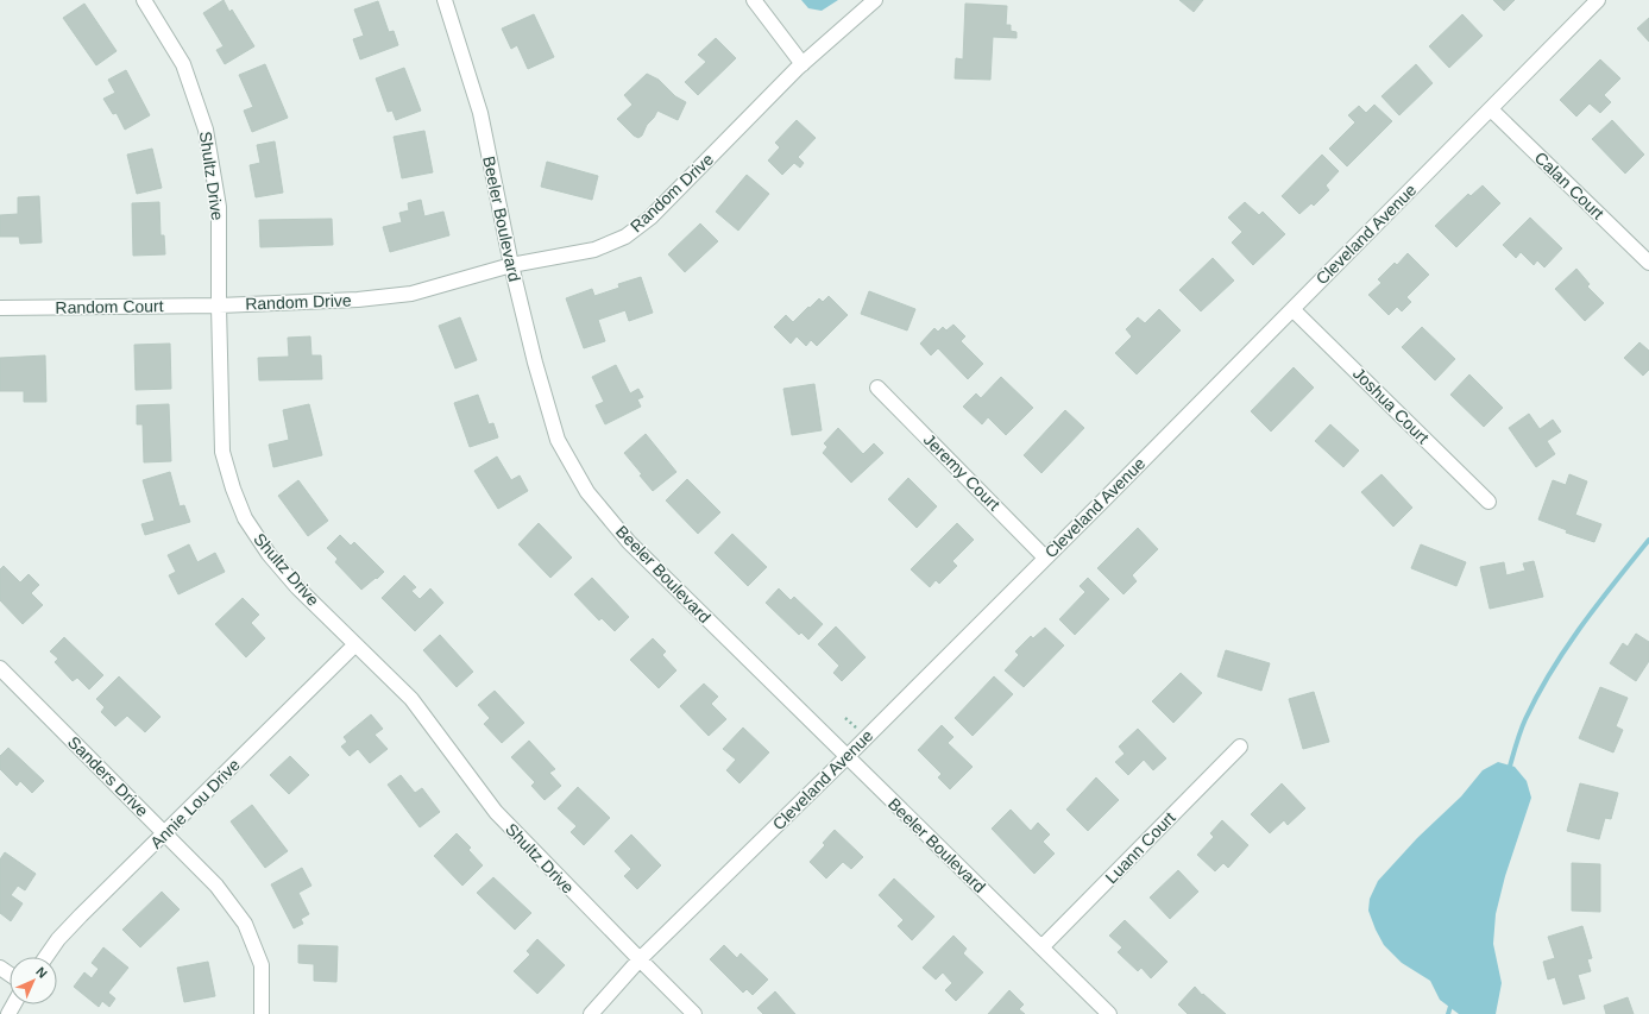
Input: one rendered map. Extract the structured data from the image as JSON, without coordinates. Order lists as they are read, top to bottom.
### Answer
{
  "streets": {
    "street": [
      "Shultz Drive",
      "Calan Court",
      "Random Drive",
      "Beeler Boulevard",
      "Cleveland Avenue",
      "Random Court",
      "Joshua Court",
      "Jeremy Court",
      "Sanders Drive",
      "Annie Lou Drive",
      "Luann Court"
    ]
  },
  "crossings": [
    ["Shultz Drive", "Random Drive"],
    ["Shultz Drive", "Cleveland Avenue"],
    ["Shultz Drive", "Random Court"],
    ["Shultz Drive", "Annie Lou Drive"],
    ["Calan Court", "Cleveland Avenue"],
    ["Random Drive", "Beeler Boulevard"],
    ["Random Drive", "Random Court"],
    ["Beeler Boulevard", "Cleveland Avenue"],
    ["Beeler Boulevard", "Luann Court"],
    ["Cleveland Avenue", "Joshua Court"],
    ["Cleveland Avenue", "Jeremy Court"],
    ["Sanders Drive", "Annie Lou Drive"]
  ],
  "north": "top right"
}
